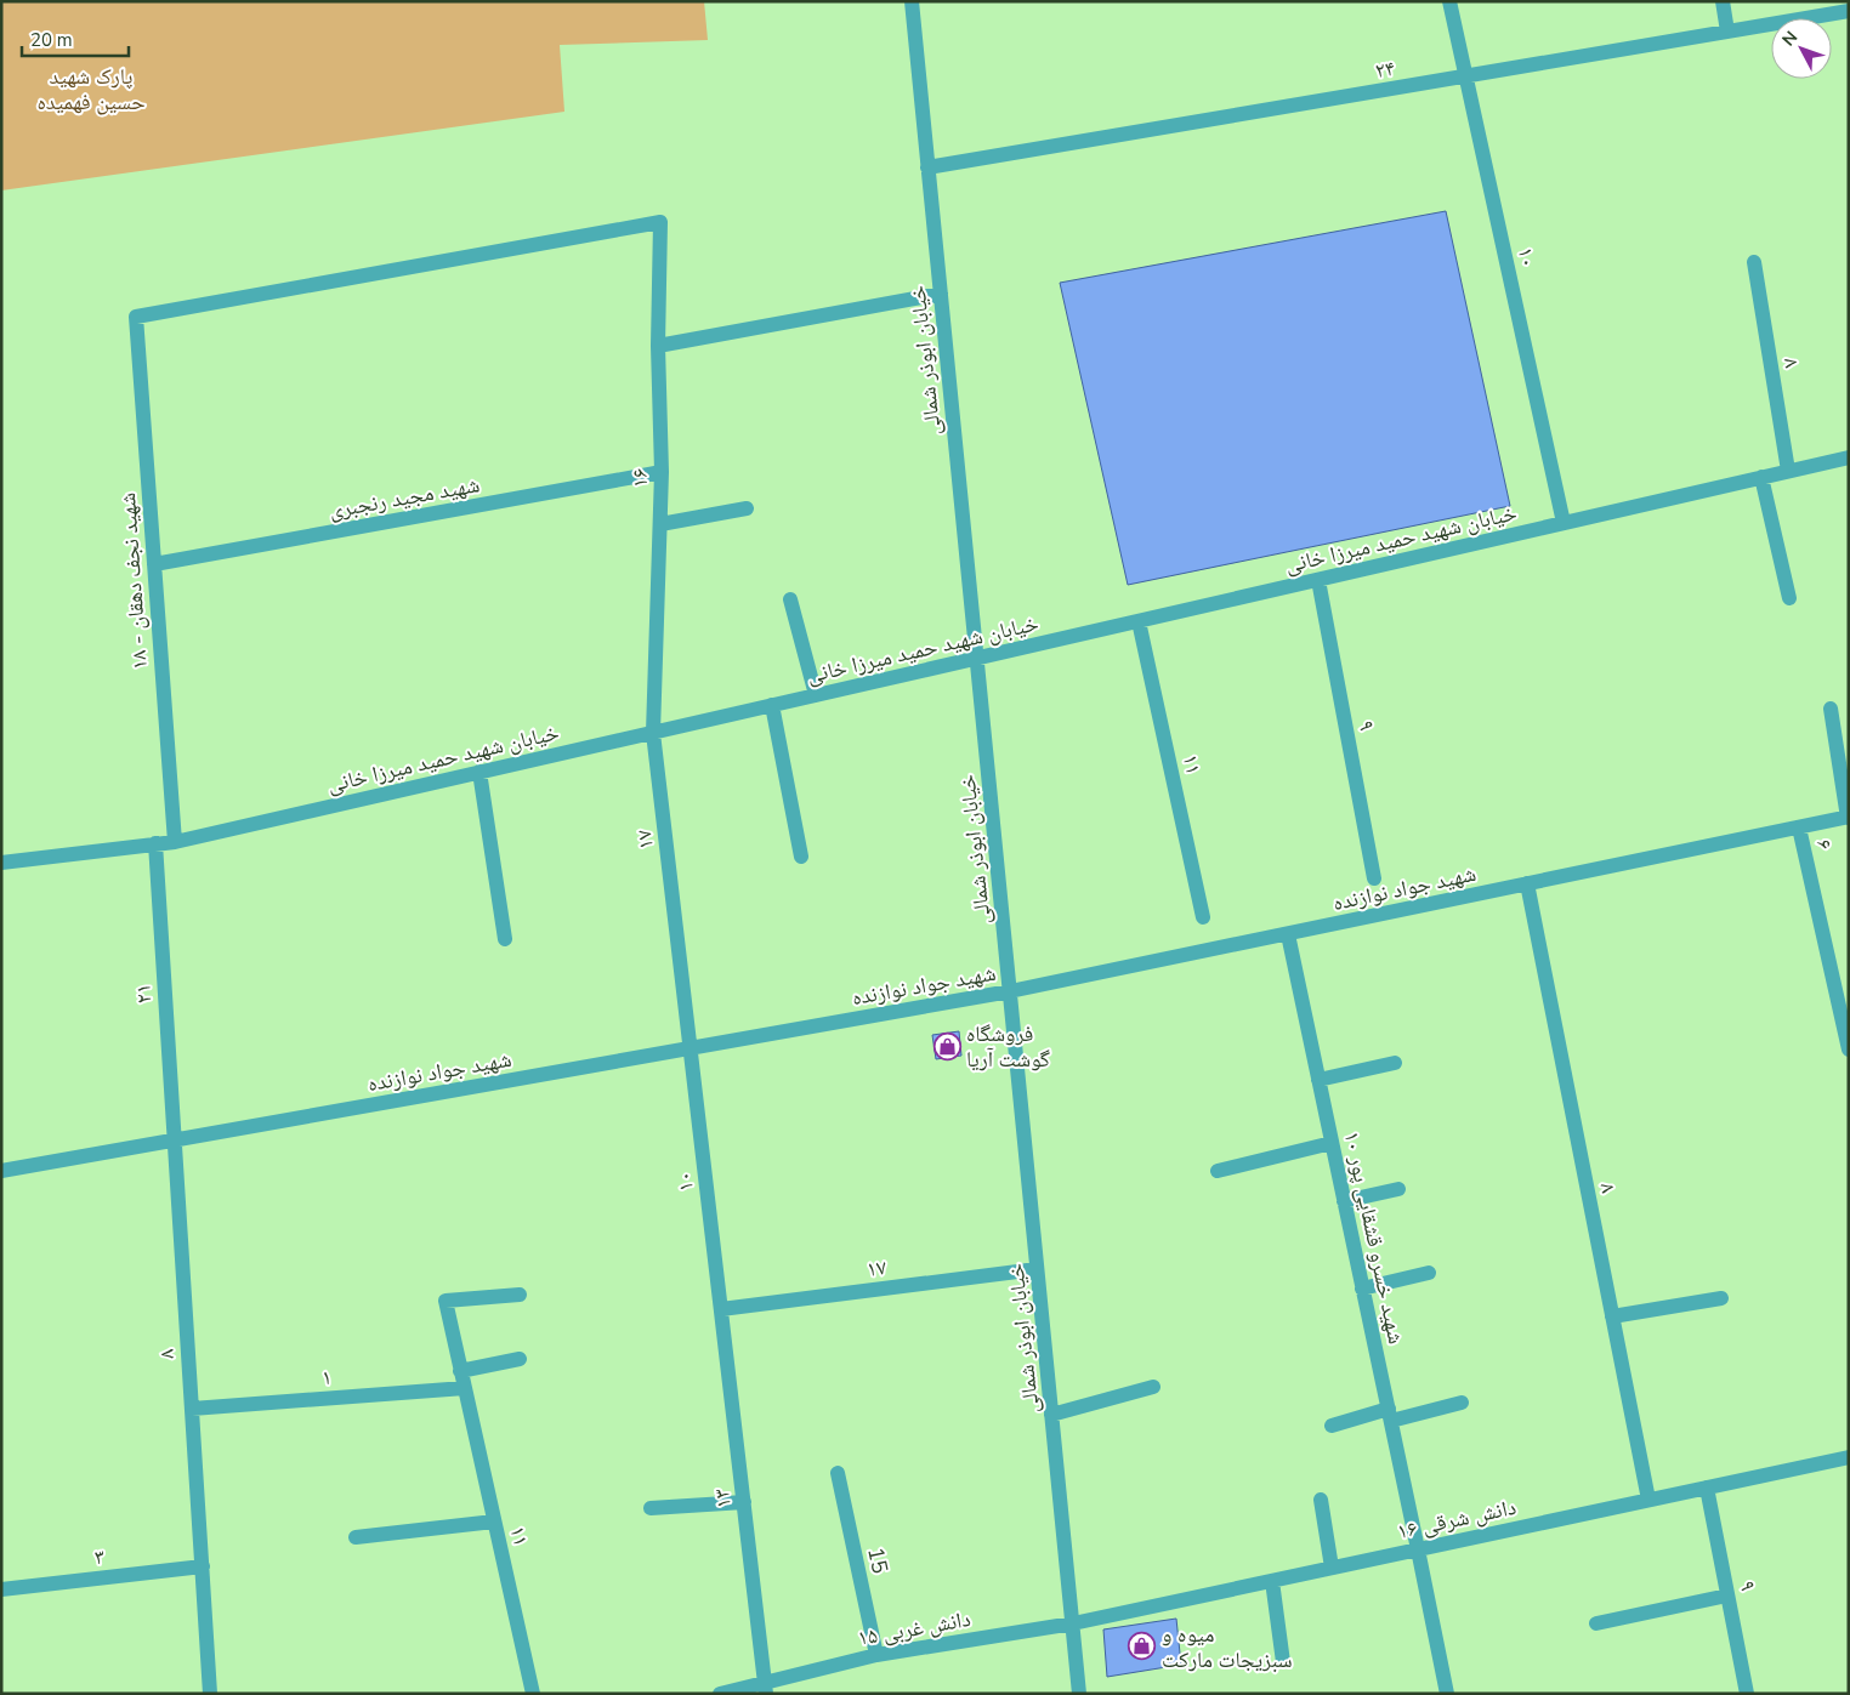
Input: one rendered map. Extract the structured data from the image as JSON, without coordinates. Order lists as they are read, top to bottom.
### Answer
{
  "streets": {
    "street": [
      "۲۴",
      "۱۰",
      "خیابان ابوذر شمالی",
      "۸",
      "۱۶",
      "شهید مجید رنجبری",
      "خیابان شهید حمید میرزا خانی",
      "شهید نجف دهقان - ۱۸",
      "۹",
      "۱۱",
      "۱۷",
      "۶",
      "شهید جواد نوازنده",
      "۲۱",
      "شهید خسرو قشقایی پور ۱۰",
      "۱",
      "۱۳",
      "دانش شرقی ۱۶",
      "۳",
      "15",
      "دانش غربی ۱۵"
    ]
  },
  "crossings": [
    ["۲۴", "۱۰"],
    ["۲۴", "خیابان ابوذر شمالی"],
    ["۱۰", "خیابان شهید حمید میرزا خانی"],
    ["۱۰", "۱۷"],
    ["۱۰", "شهید جواد نوازنده"],
    ["۱۰", "۱۳"],
    ["خیابان ابوذر شمالی", "خیابان شهید حمید میرزا خانی"],
    ["خیابان ابوذر شمالی", "۱۷"],
    ["خیابان ابوذر شمالی", "شهید جواد نوازنده"],
    ["خیابان ابوذر شمالی", "دانش شرقی ۱۶"],
    ["خیابان ابوذر شمالی", "دانش غربی ۱۵"],
    ["۸", "خیابان شهید حمید میرزا خانی"],
    ["۸", "شهید جواد نوازنده"],
    ["۸", "۲۱"],
    ["۸", "۱"],
    ["۸", "دانش شرقی ۱۶"],
    ["۸", "۳"],
    ["۱۶", "شهید مجید رنجبری"],
    ["۱۶", "خیابان شهید حمید میرزا خانی"],
    ["۱۶", "شهید نجف دهقان - ۱۸"],
    ["۱۶", "۱۷"],
    ["شهید مجید رنجبری", "شهید نجف دهقان - ۱۸"],
    ["خیابان شهید حمید میرزا خانی", "شهید نجف دهقان - ۱۸"],
    ["خیابان شهید حمید میرزا خانی", "۹"],
    ["خیابان شهید حمید میرزا خانی", "۱۱"],
    ["خیابان شهید حمید میرزا خانی", "۱۷"],
    ["خیابان شهید حمید میرزا خانی", "۲۱"],
    ["۹", "دانش شرقی ۱۶"],
    ["۱۱", "۱"],
    ["۱۷", "شهید جواد نوازنده"],
    ["۱۷", "۱۳"],
    ["۶", "شهید جواد نوازنده"],
    ["شهید جواد نوازنده", "۲۱"],
    ["شهید جواد نوازنده", "شهید خسرو قشقایی پور ۱۰"],
    ["شهید خسرو قشقایی پور ۱۰", "دانش شرقی ۱۶"],
    ["۱۳", "دانش غربی ۱۵"],
    ["دانش شرقی ۱۶", "دانش غربی ۱۵"],
    ["15", "دانش غربی ۱۵"]
  ],
  "parks": ["پارک شهید حسین فهمیده"],
  "places": {
    "shop": ["فروشگاه گوشت آریا", "میوه و سبزیجات مارکت"]
  },
  "scale_bar": "20 m",
  "north": "top left"
}
